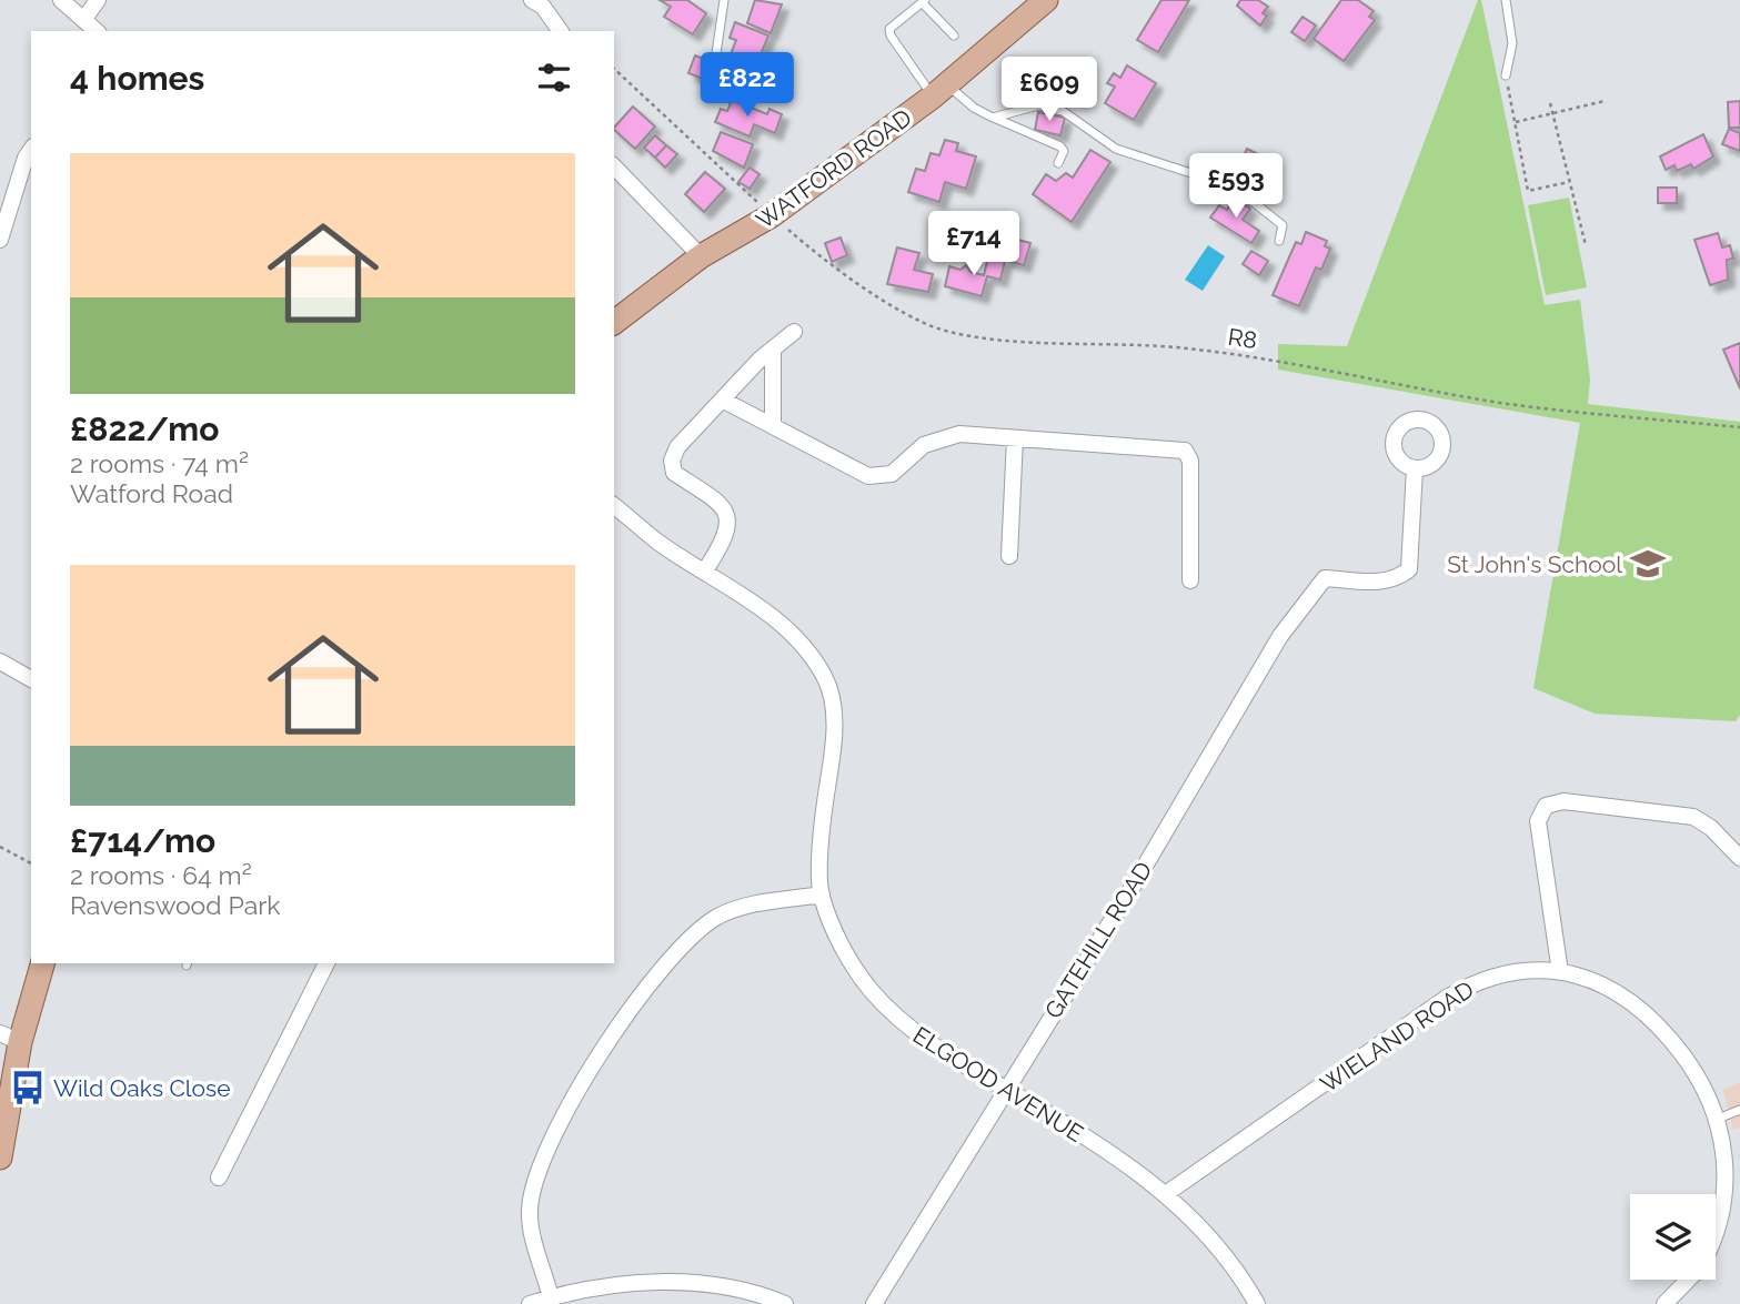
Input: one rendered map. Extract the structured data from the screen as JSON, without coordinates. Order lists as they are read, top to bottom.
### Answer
{
  "streets": {
    "main road": ["WATFORD ROAD"],
    "street": ["GATEHILL ROAD", "WIELAND ROAD", "ELGOOD AVENUE"],
    "path": ["R8"]
  },
  "crossings": [
    ["WATFORD ROAD", "R8"],
    ["GATEHILL ROAD", "ELGOOD AVENUE"],
    ["WIELAND ROAD", "ELGOOD AVENUE"]
  ],
  "places": {
    "school or university": ["St John's School"],
    "bus stop": ["Wild Oaks Close"]
  },
  "page": {
    "heading": "4 homes",
    "price": [
      "£822",
      "£609",
      "£593",
      "£714"
    ],
    "list": [
      {
        "name": "£822/mo",
        "note": "2 rooms · 74 m² · Watford Road"
      },
      {
        "name": "£714/mo",
        "note": "2 rooms · 64 m² · Ravenswood Park"
      }
    ]
  }
}
